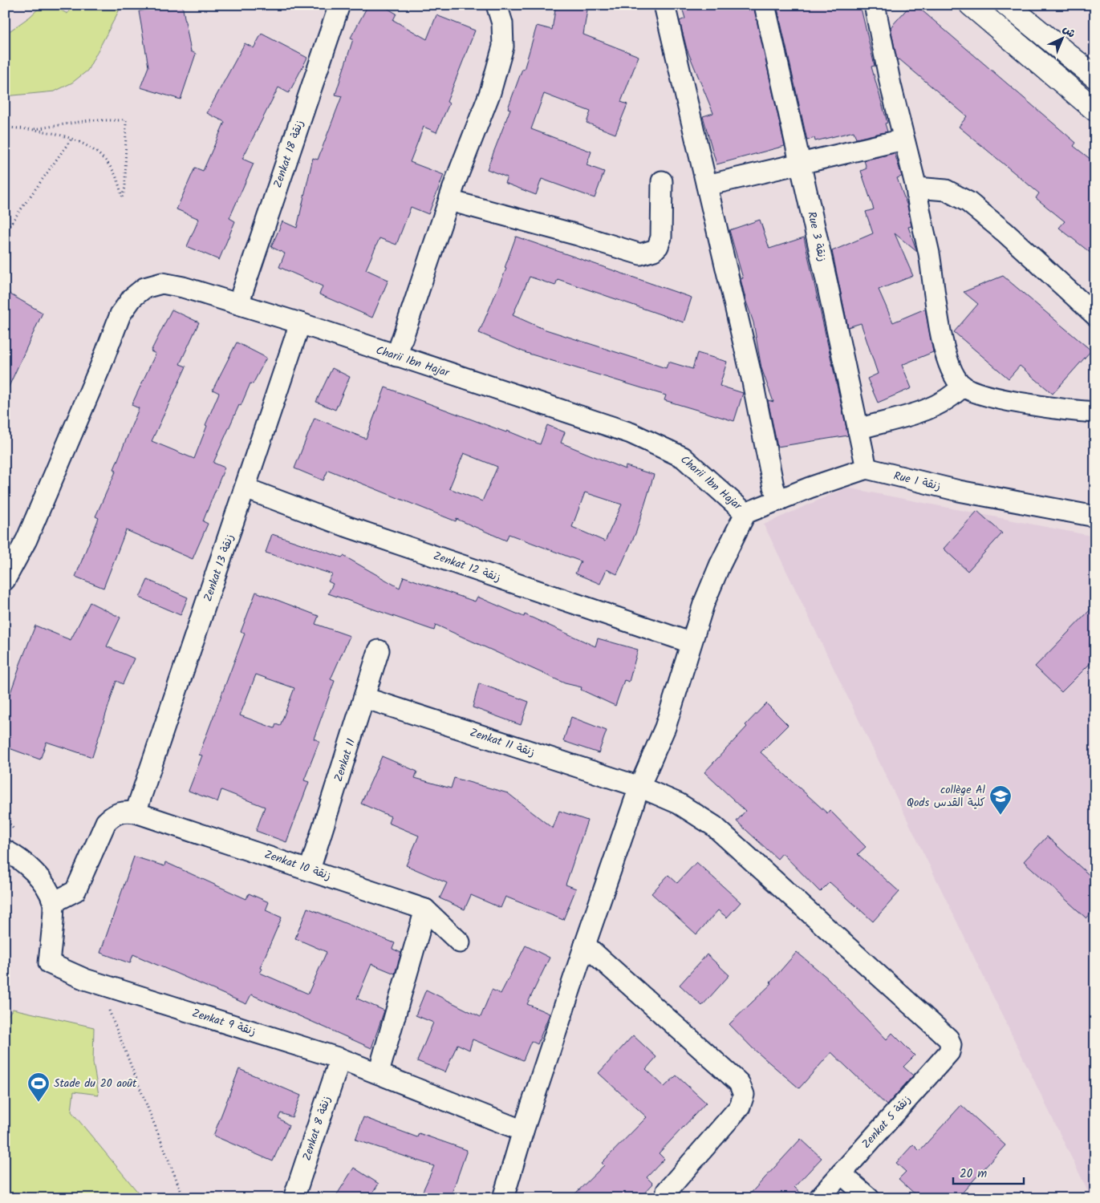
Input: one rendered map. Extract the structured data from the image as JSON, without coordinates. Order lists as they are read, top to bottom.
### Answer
{
  "streets": {
    "street": [
      "Zenkat 18 زنقة",
      "Rue 3 زنقة",
      "Charii Ibn Hajar",
      "Rue 1 زنقة",
      "Zenkat 12 زنقة",
      "Zenkat 13 زنقة",
      "Zenkat 11 زنقة",
      "Zenkat 11",
      "Zenkat 10 زنقة",
      "Zenkat 9 زنقة",
      "Zenkat 5 زنقة",
      "Zenkat 8 زنقة"
    ]
  },
  "crossings": [
    ["Zenkat 18 زنقة", "Charii Ibn Hajar"],
    ["Rue 3 زنقة", "Rue 1 زنقة"],
    ["Charii Ibn Hajar", "Zenkat 13 زنقة"],
    ["Zenkat 12 زنقة", "Zenkat 13 زنقة"],
    ["Zenkat 13 زنقة", "Zenkat 10 زنقة"],
    ["Zenkat 11 زنقة", "Zenkat 11"],
    ["Zenkat 11 زنقة", "Zenkat 5 زنقة"],
    ["Zenkat 11", "Zenkat 10 زنقة"],
    ["Zenkat 10 زنقة", "Zenkat 9 زنقة"],
    ["Zenkat 9 زنقة", "Zenkat 8 زنقة"]
  ],
  "places": {
    "school or university": ["collège Al Qods كلية القدس"],
    "sports": ["Stade du 20 août"]
  },
  "scale_bar": "20 m",
  "north": "top right"
}
